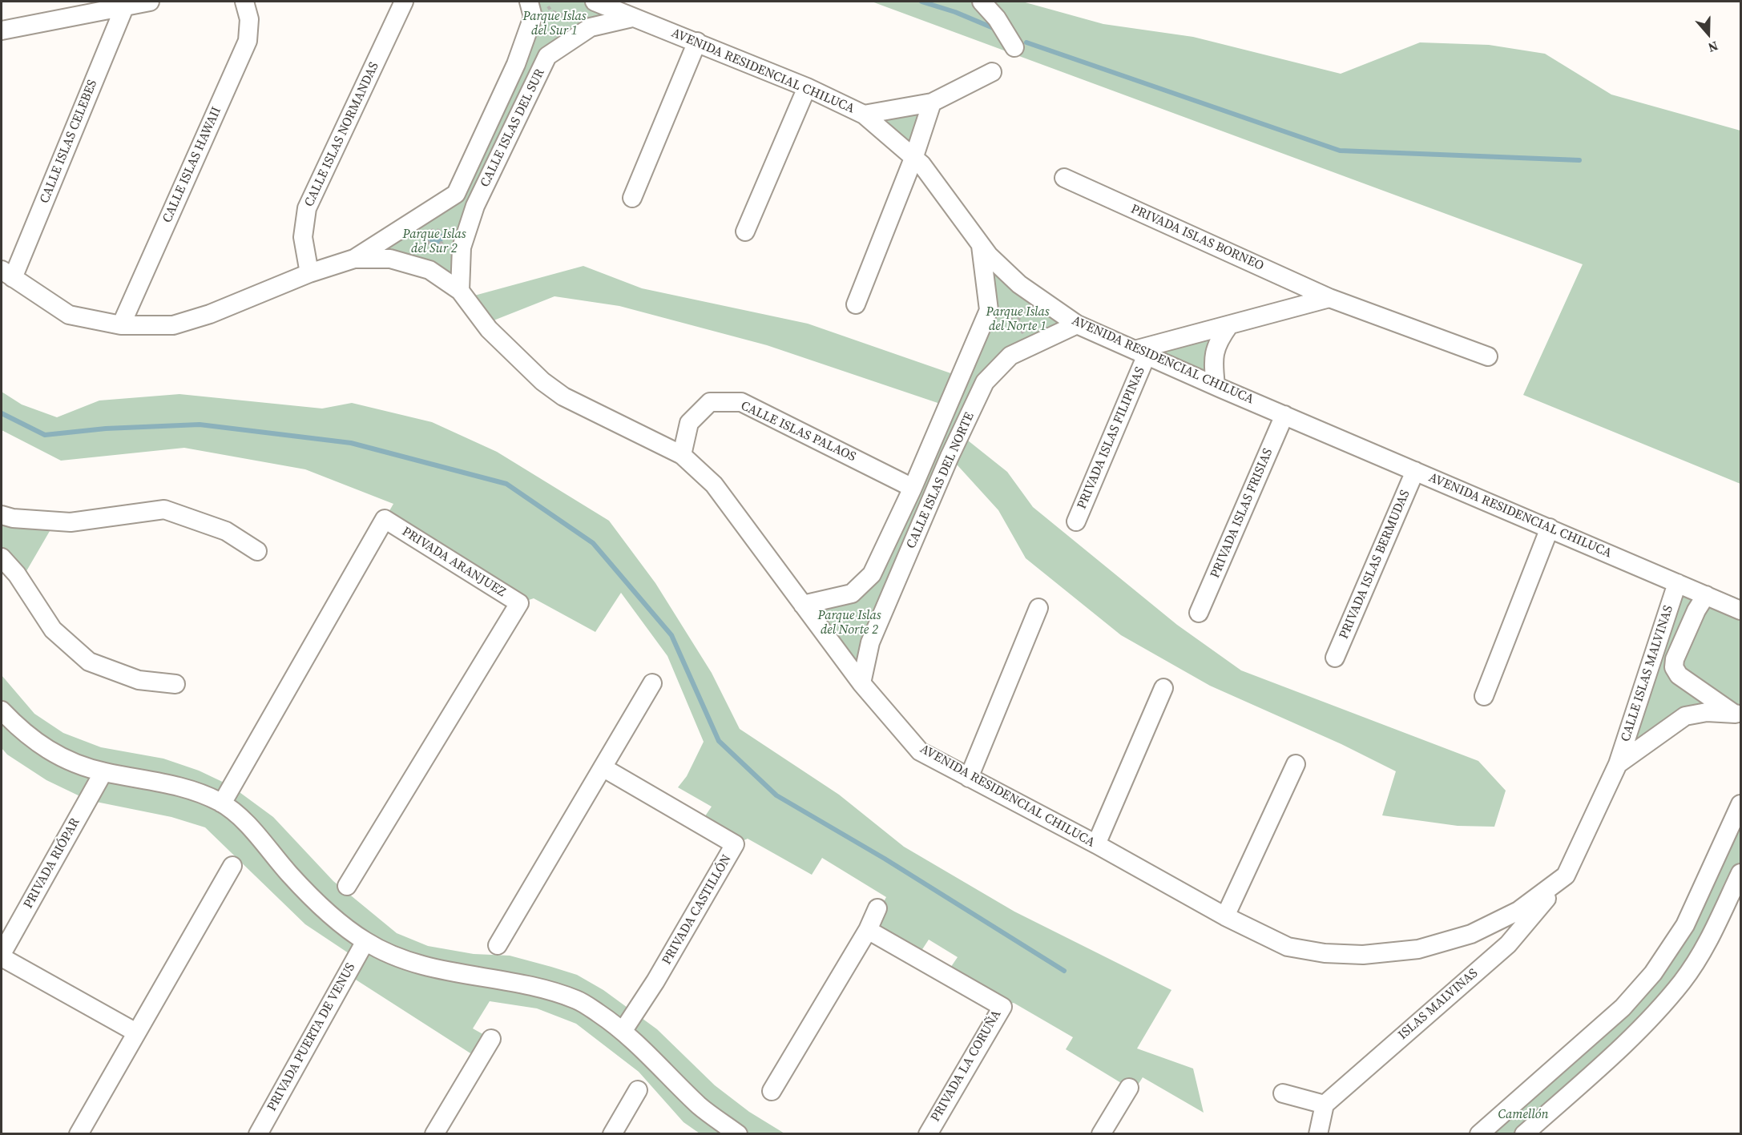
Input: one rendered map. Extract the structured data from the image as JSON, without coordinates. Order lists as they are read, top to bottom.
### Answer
{
  "streets": {
    "street": [
      "AVENIDA RESIDENCIAL CHILUCA",
      "CALLE ISLAS DEL SUR",
      "CALLE ISLAS NORMANDAS",
      "CALLE ISLAS CELEBES",
      "CALLE ISLAS HAWAII",
      "PRIVADA ISLAS BORNEO",
      "CALLE ISLAS PALAOS",
      "PRIVADA ISLAS FILIPINAS",
      "CALLE ISLAS DEL NORTE",
      "PRIVADA ISLAS FRISIAS",
      "PRIVADA ARANJUEZ",
      "PRIVADA ISLAS BERMUDAS",
      "CALLE ISLAS MALVINAS",
      "PRIVADA RIÓPAR",
      "PRIVADA CASTILLÓN",
      "ISLAS MALVINAS",
      "PRIVADA PUERTA DE VENUS",
      "PRIVADA LA CORUÑA"
    ]
  },
  "crossings": [
    ["AVENIDA RESIDENCIAL CHILUCA", "CALLE ISLAS DEL SUR"],
    ["AVENIDA RESIDENCIAL CHILUCA", "CALLE ISLAS NORMANDAS"],
    ["AVENIDA RESIDENCIAL CHILUCA", "CALLE ISLAS CELEBES"],
    ["AVENIDA RESIDENCIAL CHILUCA", "CALLE ISLAS HAWAII"],
    ["AVENIDA RESIDENCIAL CHILUCA", "CALLE ISLAS PALAOS"],
    ["AVENIDA RESIDENCIAL CHILUCA", "PRIVADA ISLAS FILIPINAS"],
    ["AVENIDA RESIDENCIAL CHILUCA", "CALLE ISLAS DEL NORTE"],
    ["AVENIDA RESIDENCIAL CHILUCA", "PRIVADA ISLAS FRISIAS"],
    ["AVENIDA RESIDENCIAL CHILUCA", "PRIVADA ISLAS BERMUDAS"],
    ["AVENIDA RESIDENCIAL CHILUCA", "CALLE ISLAS MALVINAS"],
    ["AVENIDA RESIDENCIAL CHILUCA", "ISLAS MALVINAS"],
    ["CALLE ISLAS PALAOS", "CALLE ISLAS DEL NORTE"]
  ],
  "parks": [
    "Parque Islas del Sur 1",
    "Parque Islas del Sur 2",
    "Parque Islas del Norte 1",
    "Parque Islas del Norte 2",
    "Camellón"
  ],
  "north": "bottom"
}
